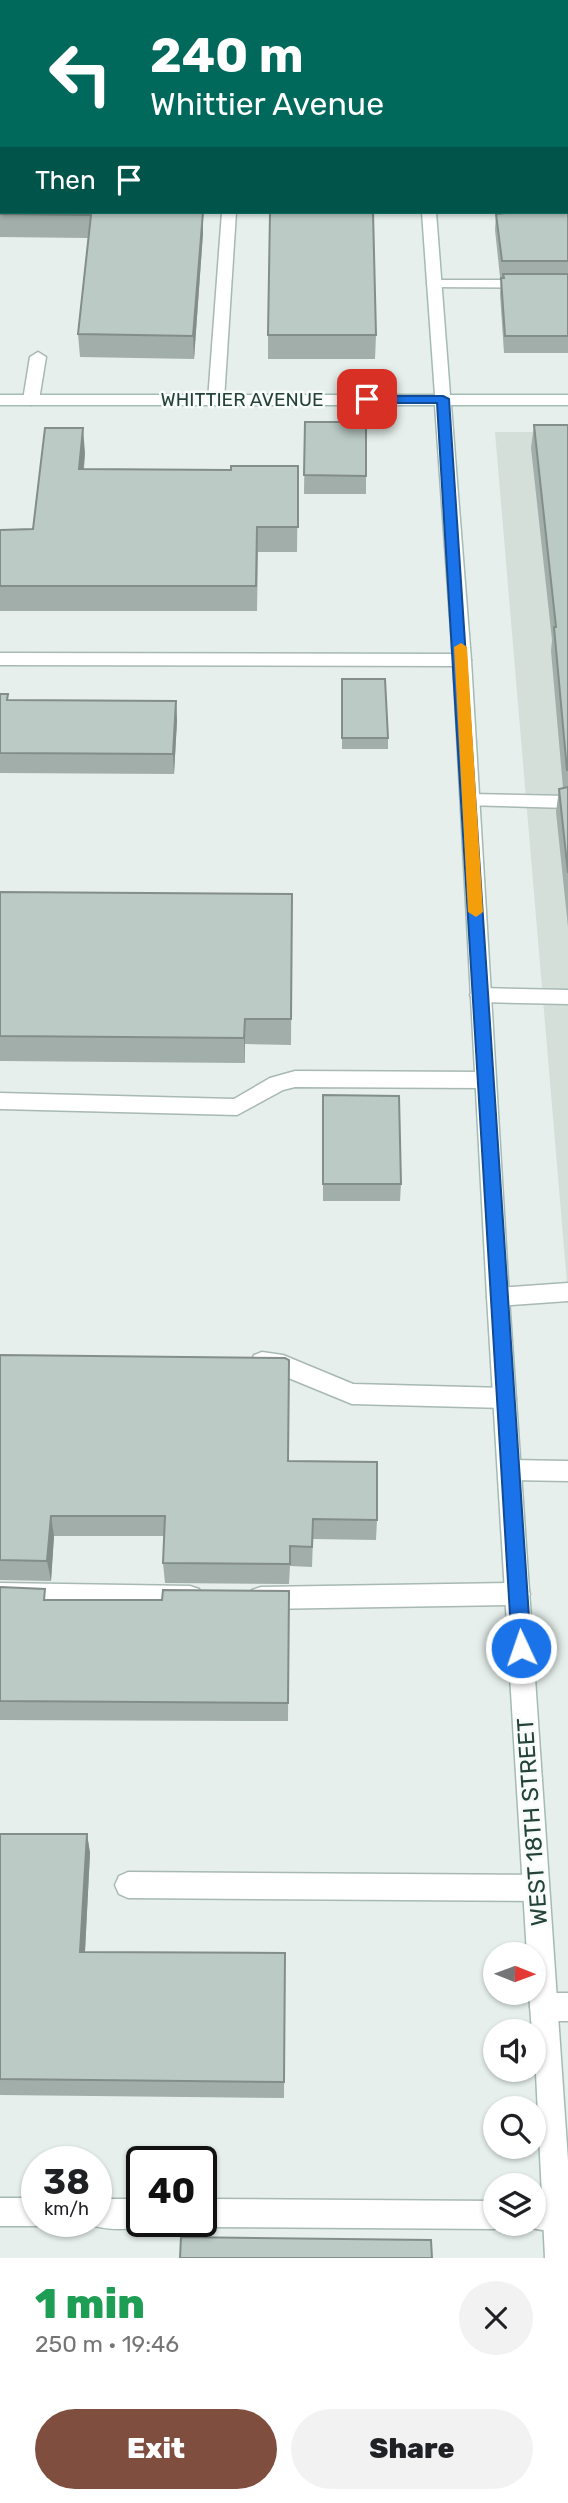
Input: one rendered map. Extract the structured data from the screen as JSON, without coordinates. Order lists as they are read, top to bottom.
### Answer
{
  "streets": {
    "street": ["WHITTIER AVENUE", "WEST 18TH STREET"]
  },
  "crossings": [
    ["WHITTIER AVENUE", "WEST 18TH STREET"]
  ],
  "north": "right",
  "page": {
    "turn": ["240 m", "Whittier Avenue"],
    "then": "Then",
    "speed": "38 km/h",
    "limit": "40",
    "heading": ["1 min", "250 m · 19:46"],
    "buttons": ["Exit", "Share"]
  }
}
